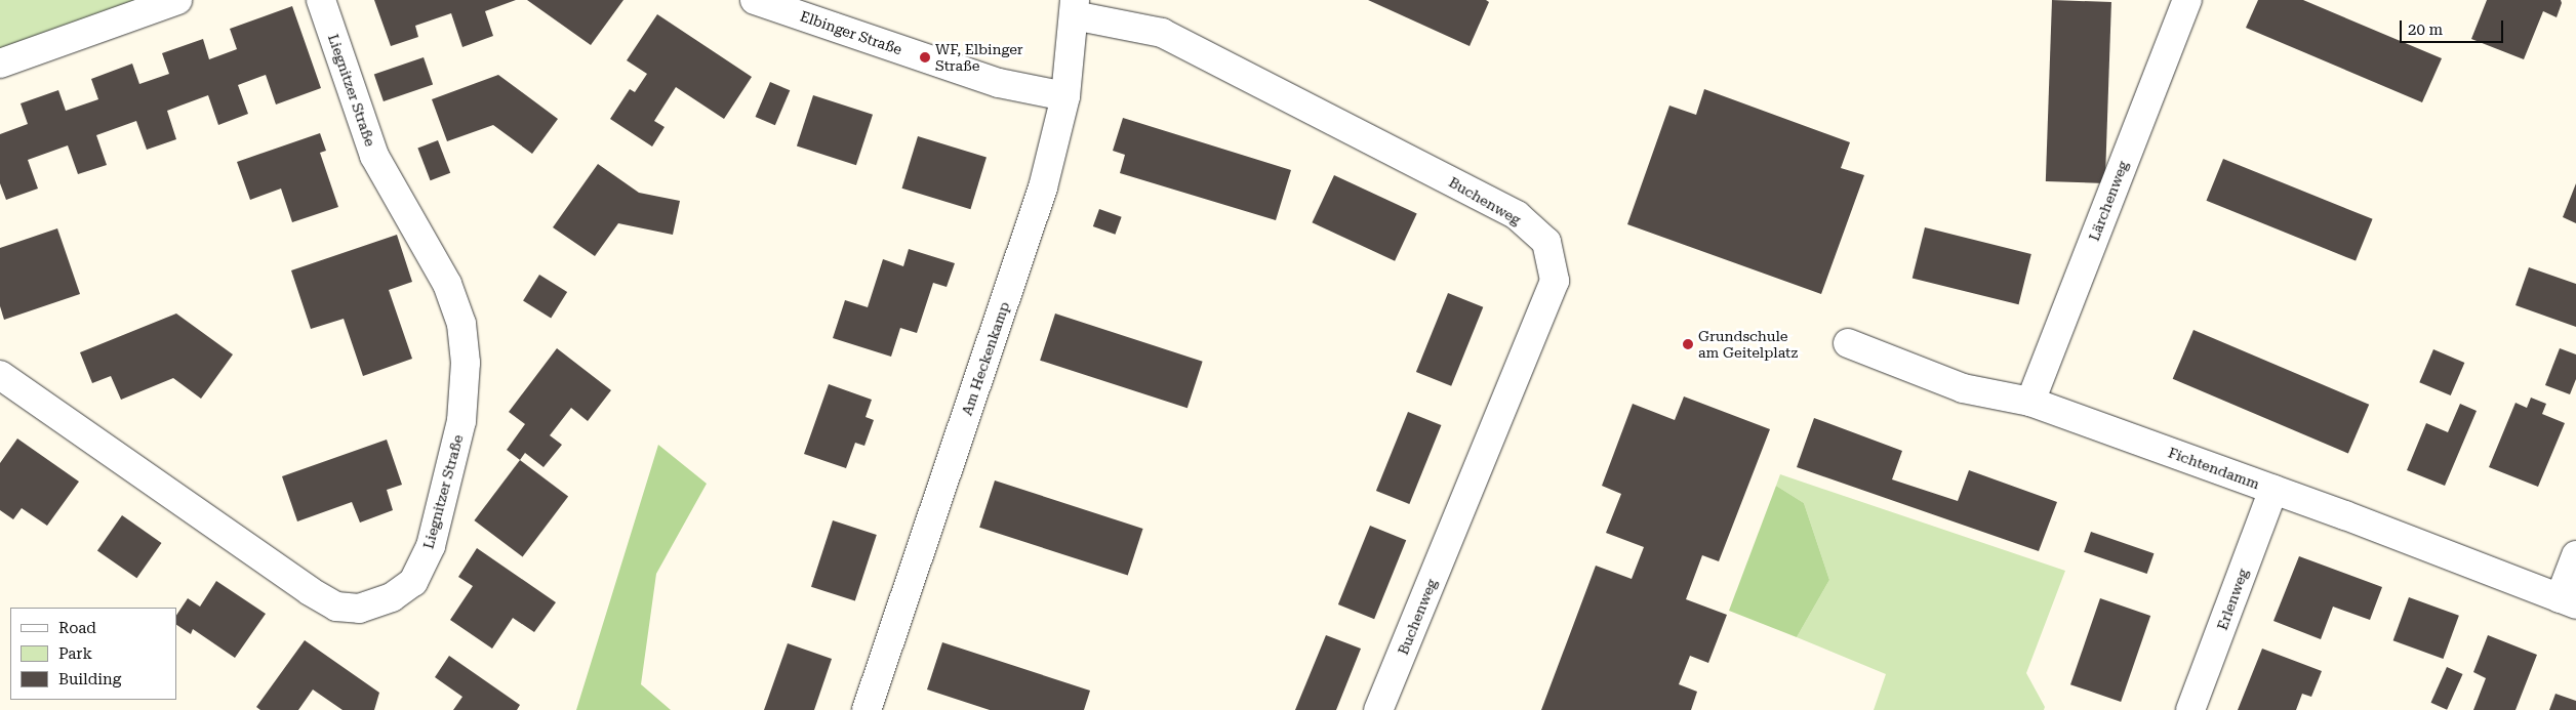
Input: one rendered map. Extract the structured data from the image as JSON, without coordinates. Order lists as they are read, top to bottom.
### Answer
{
  "streets": {
    "street": [
      "Elbinger Straße",
      "Liegnitzer Straße",
      "Buchenweg",
      "Lärchenweg",
      "Am Heckenkamp",
      "Fichtendamm",
      "Erlenweg"
    ]
  },
  "crossings": [
    ["Elbinger Straße", "Am Heckenkamp"],
    ["Buchenweg", "Am Heckenkamp"],
    ["Lärchenweg", "Fichtendamm"],
    ["Fichtendamm", "Erlenweg"]
  ],
  "places": ["WF, Elbinger Straße", "Grundschule am Geitelplatz"],
  "legend": ["Road", "Park", "Building"],
  "scale_bar": "20 m"
}
